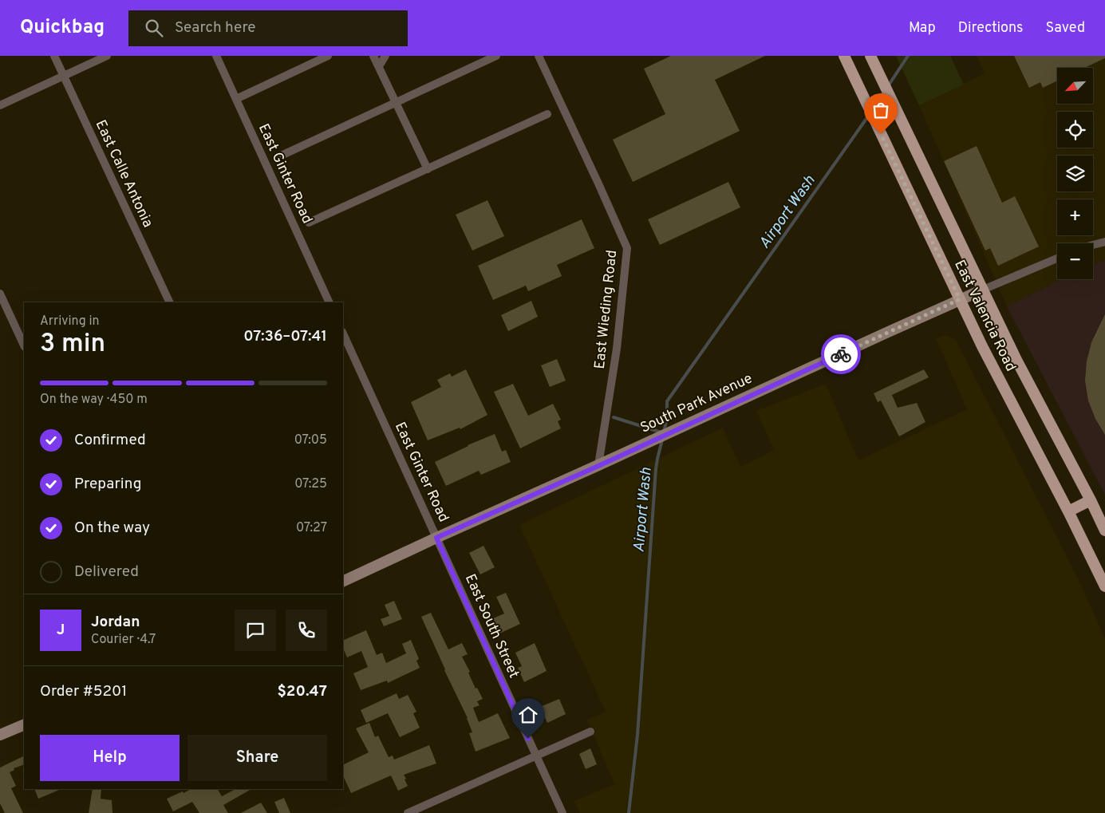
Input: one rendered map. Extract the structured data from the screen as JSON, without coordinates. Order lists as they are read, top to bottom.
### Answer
{
  "streets": {
    "main road": ["East Valencia Road", "South Park Avenue"],
    "street": [
      "East Calle Antonia",
      "East Ginter Road",
      "East Wieding Road",
      "East South Street"
    ]
  },
  "crossings": [
    ["East Ginter Road", "South Park Avenue"],
    ["East Ginter Road", "East South Street"],
    ["East Wieding Road", "South Park Avenue"],
    ["East Valencia Road", "South Park Avenue"],
    ["South Park Avenue", "East South Street"]
  ],
  "water": ["Airport Wash"],
  "north": "bottom left",
  "page": {
    "header": "Quickbag",
    "search": "Search here",
    "nav": ["Map", "Directions", "Saved"],
    "map_buttons": ["+", "−"],
    "heading": ["3 min", "Arriving in", "07:36–07:41"],
    "panel": [
      "Jordan",
      "Courier · 4.7",
      "Order #5201",
      "$20.47"
    ],
    "bar": "On the way · 450 m",
    "list": [
      ["Confirmed", "07:05"],
      ["Preparing", "07:25"],
      ["On the way", "07:27"],
      "Delivered"
    ],
    "round": "J",
    "buttons": ["Help", "Share"]
  }
}
